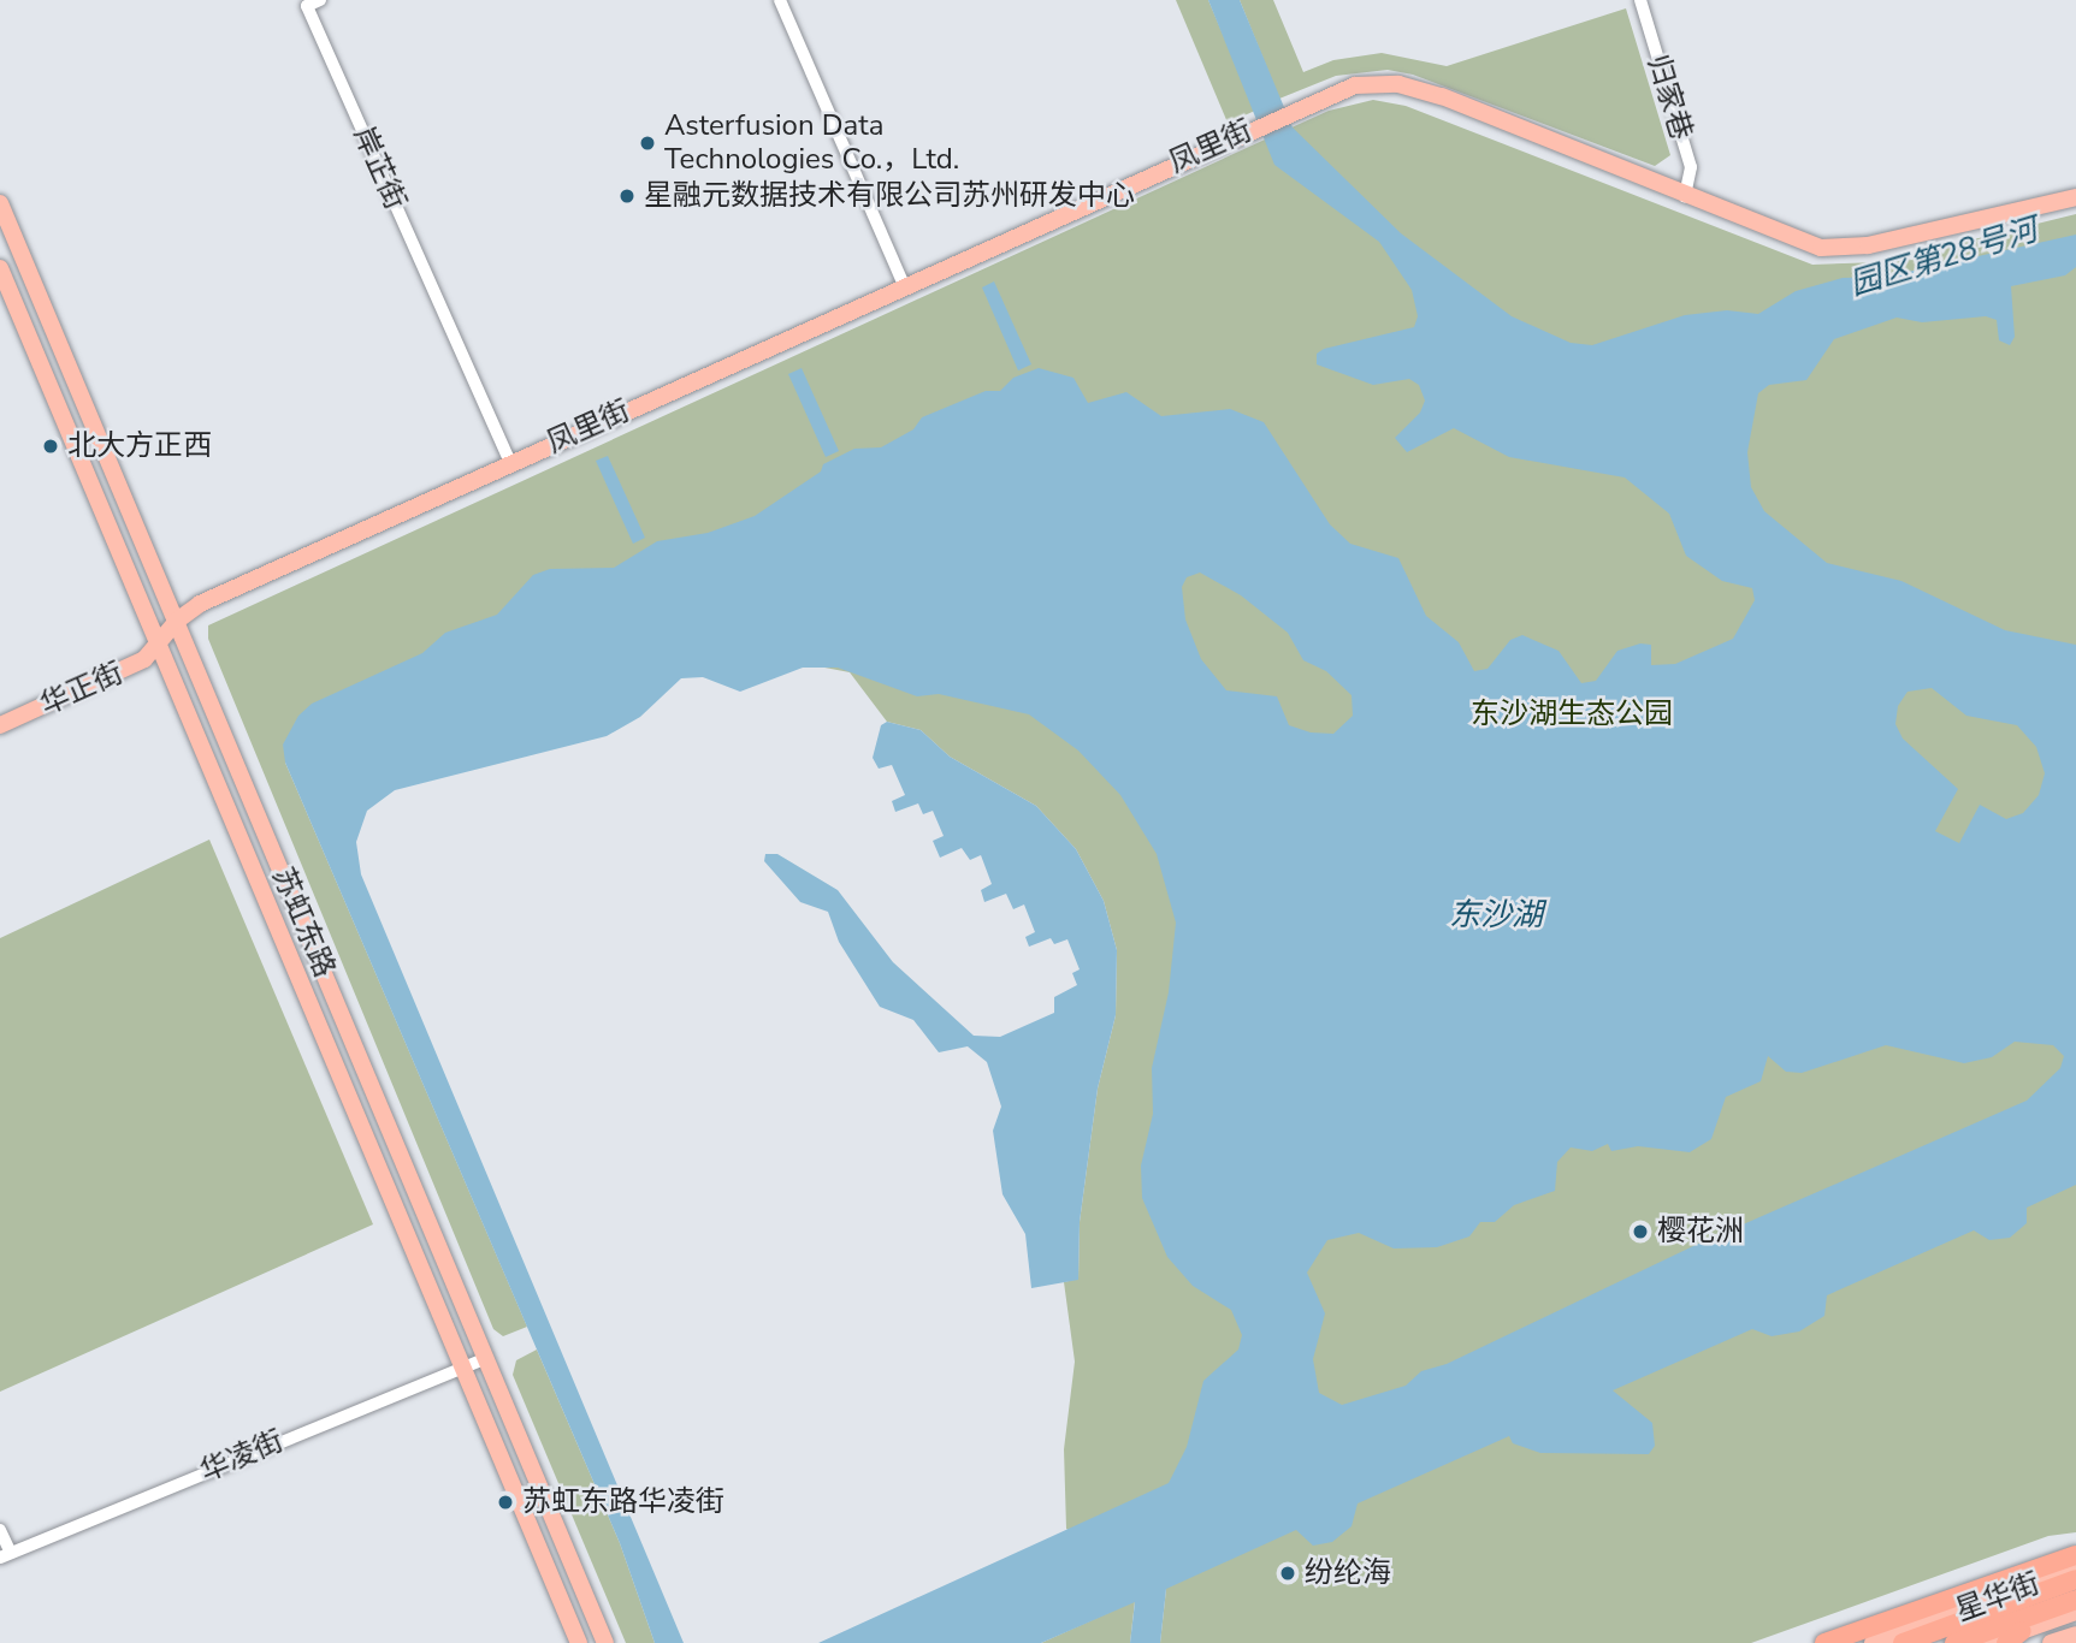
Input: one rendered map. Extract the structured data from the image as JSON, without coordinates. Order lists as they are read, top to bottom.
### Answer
{
  "streets": {
    "main road": [
      "凤里街",
      "华正街",
      "苏虹东路",
      "星华街"
    ],
    "street": ["归家巷", "岸芷街", "华凌街"]
  },
  "crossings": [
    ["归家巷", "凤里街"],
    ["凤里街", "岸芷街"],
    ["凤里街", "华正街"],
    ["凤里街", "苏虹东路"],
    ["华正街", "苏虹东路"],
    ["苏虹东路", "华凌街"]
  ],
  "water": ["园区第28号河", "东沙湖"],
  "parks": ["东沙湖生态公园"],
  "places": [
    "Asterfusion Data Technologies Co.，Ltd.",
    "星融元数据技术有限公司苏州研发中心",
    "北大方正西",
    "樱花洲",
    "苏虹东路华凌街",
    "纷纶海"
  ]
}
